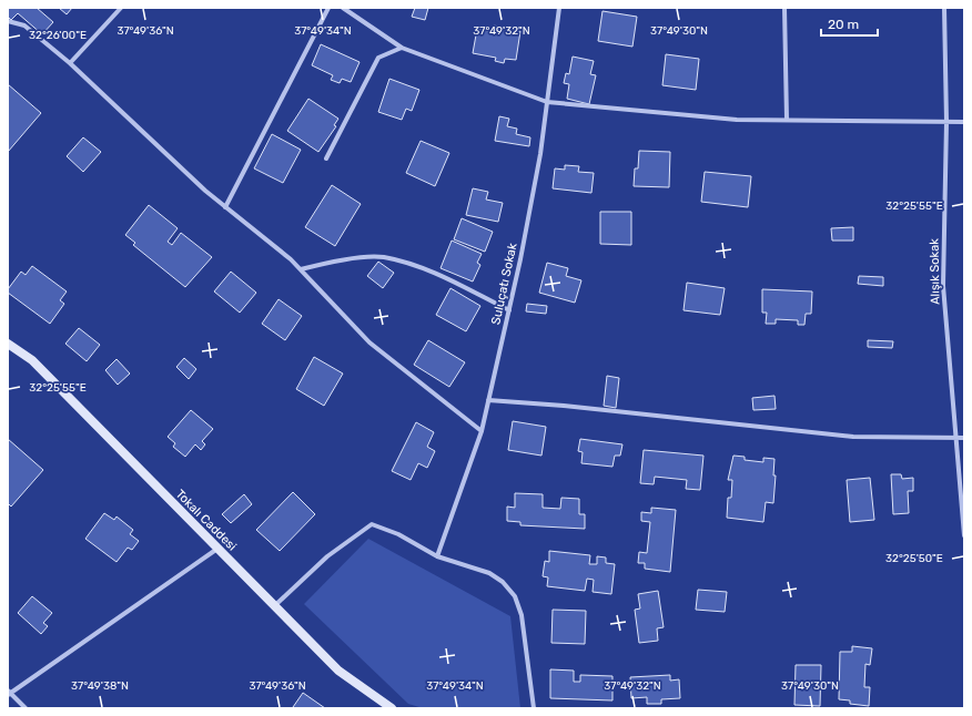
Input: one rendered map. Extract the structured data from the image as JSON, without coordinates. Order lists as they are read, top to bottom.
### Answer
{
  "streets": {
    "street": ["Alışık Sokak", "Suluçatı Sokak", "Tokalı Caddesi"]
  },
  "scale_bar": "20 m",
  "coordinates": [
    "37°49'36\"N",
    "37°49'34\"N",
    "37°49'32\"N",
    "37°49'30\"N",
    "32°26'00\"E",
    "32°25'55\"E",
    "32°25'50\"E",
    "37°49'38\"N"
  ]
}
